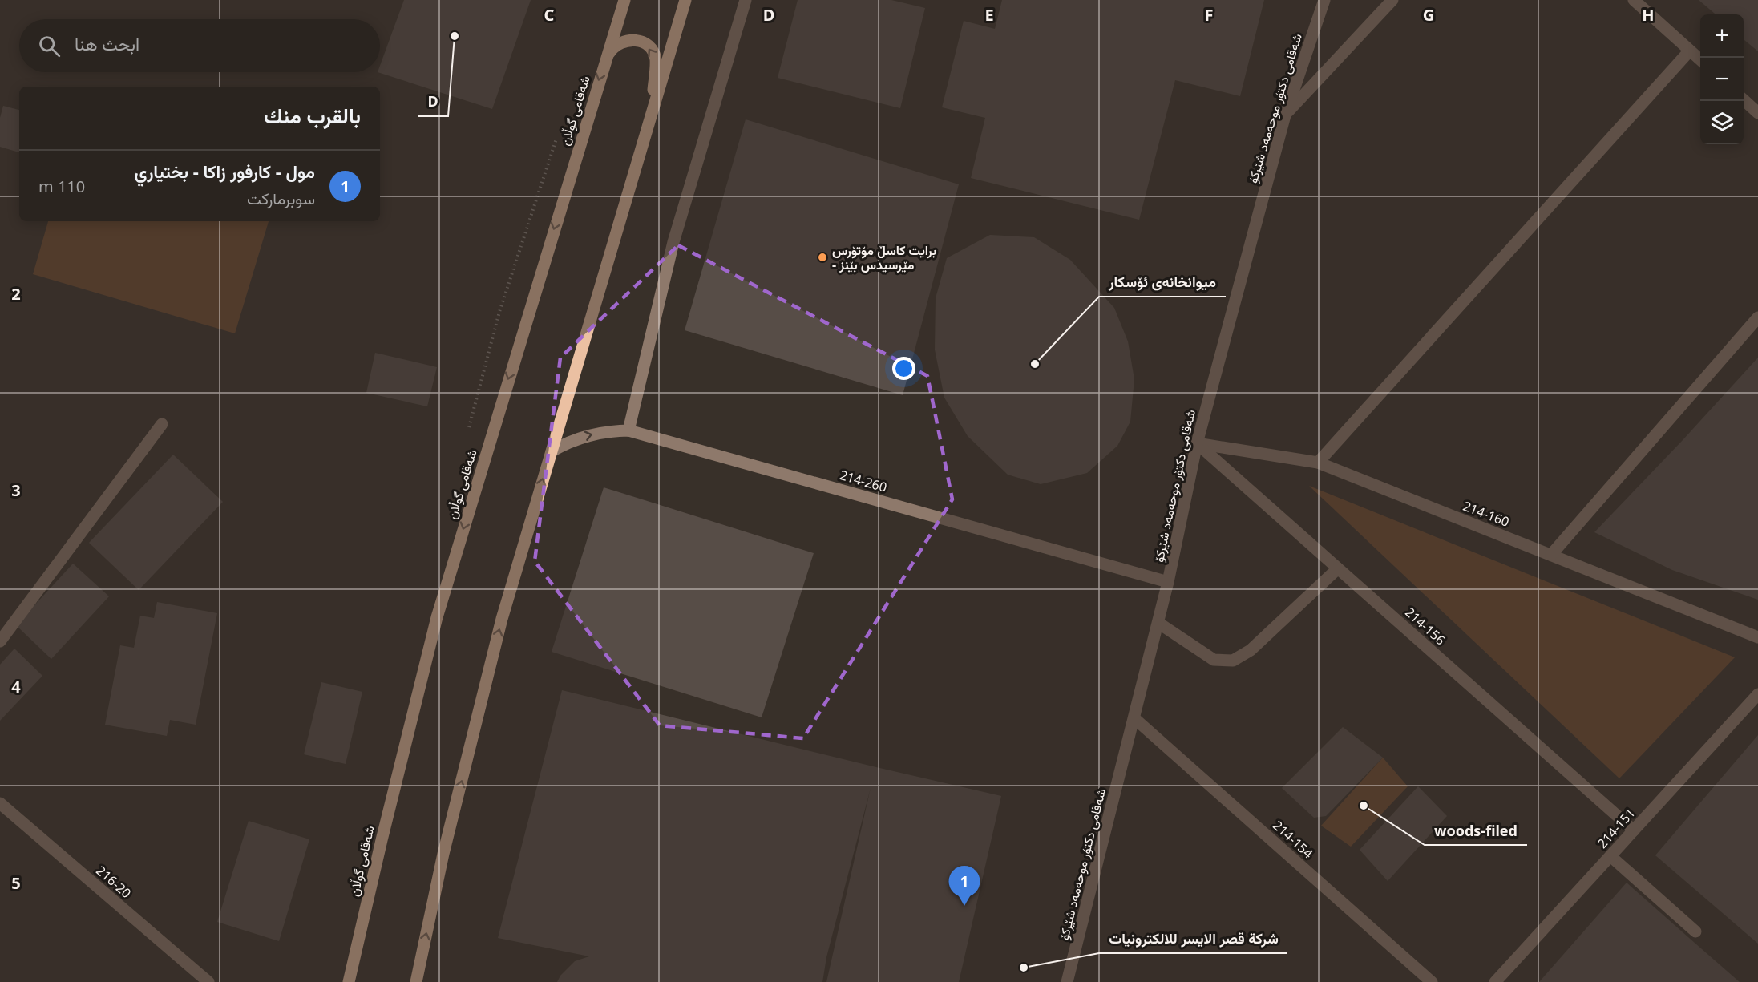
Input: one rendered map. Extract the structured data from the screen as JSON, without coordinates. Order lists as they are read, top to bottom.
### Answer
{
  "streets": {
    "main road": ["شەقامی گوڵان"],
    "street": [
      "شەقامی دکتۆر موحەمەد شێرکۆ",
      "214-260",
      "214-160",
      "214-156",
      "214-151",
      "214-154",
      "216-20"
    ]
  },
  "crossings": [
    ["شەقامی دکتۆر موحەمەد شێرکۆ", "214-260"],
    ["شەقامی دکتۆر موحەمەد شێرکۆ", "214-160"],
    ["شەقامی دکتۆر موحەمەد شێرکۆ", "214-156"],
    ["شەقامی دکتۆر موحەمەد شێرکۆ", "214-154"],
    ["214-160", "214-156"],
    ["214-156", "214-151"]
  ],
  "places": [
    "D",
    "برایت کاسڵ مۆتۆرس - مێرسیدس بێنز",
    "میوانخانەی ئۆسکار",
    "woods-filed",
    "شركة قصر الايسر للالكترونيات"
  ],
  "page": {
    "map_buttons": ["+", "−"],
    "search": "ابحث هنا",
    "heading": "بالقرب منك",
    "list": [
      {
        "mark": "1",
        "name": "مول - كارفور زاكا - بختياري",
        "note": "سوبرماركت",
        "value": "110 m"
      }
    ],
    "pins": "1"
  },
  "grid": {
    "columns": [
      "C",
      "D",
      "E",
      "F",
      "G",
      "H"
    ],
    "rows": [
      "2",
      "3",
      "4",
      "5"
    ]
  }
}
